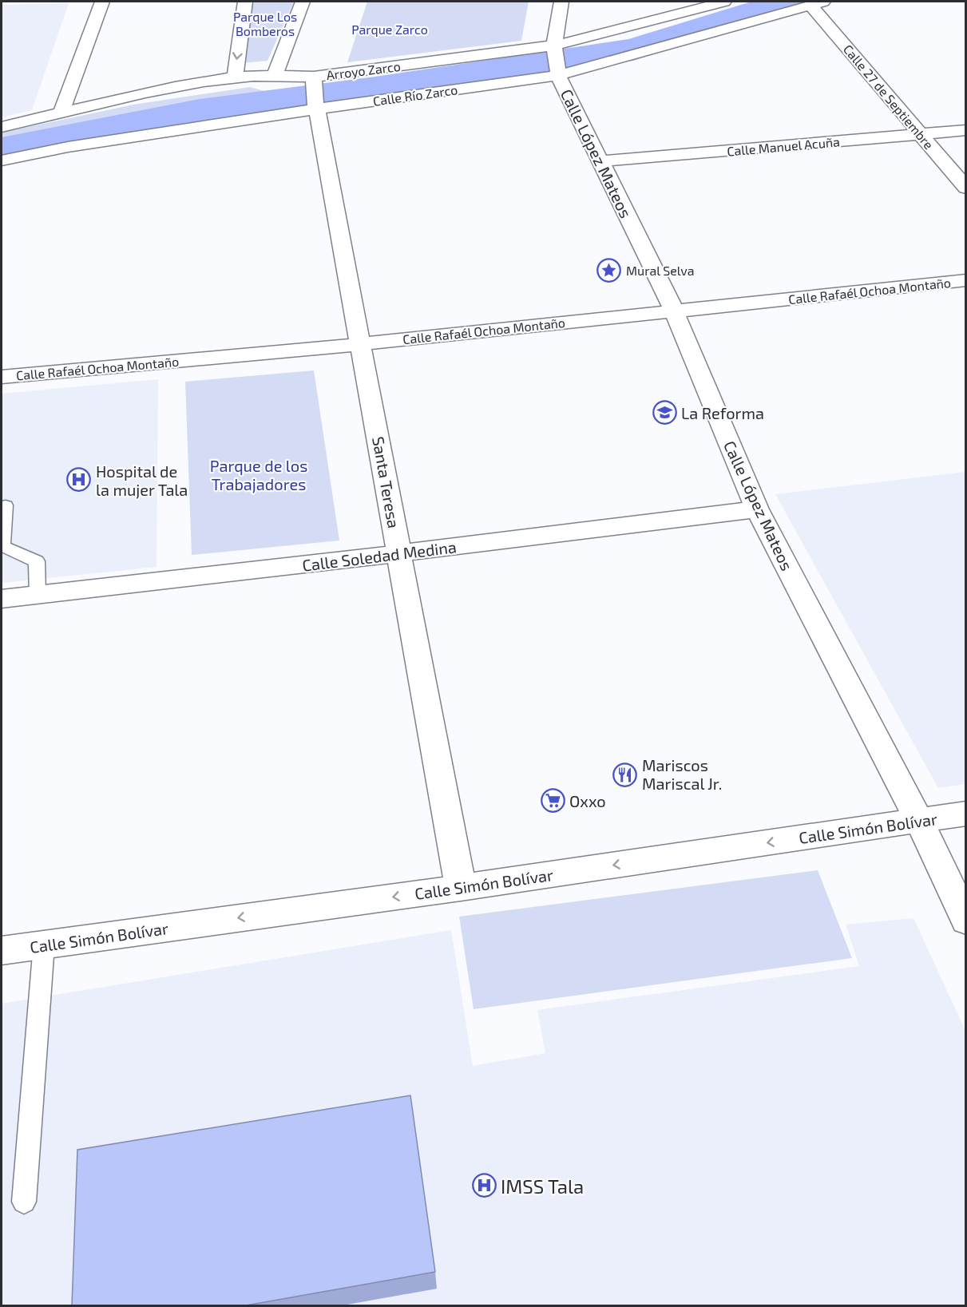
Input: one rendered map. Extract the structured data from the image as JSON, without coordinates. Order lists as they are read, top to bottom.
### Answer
{
  "streets": {
    "street": [
      "Arroyo Zarco",
      "Calle Río Zarco",
      "Calle 27 de Septiembre",
      "Calle Manuel Acuña",
      "Calle López Mateos",
      "Calle Rafaél Ochoa Montaño",
      "Santa Teresa",
      "Calle Soledad Medina",
      "Calle Simón Bolívar"
    ]
  },
  "crossings": [
    ["Arroyo Zarco", "Calle Río Zarco"],
    ["Arroyo Zarco", "Calle López Mateos"],
    ["Arroyo Zarco", "Santa Teresa"],
    ["Calle Río Zarco", "Calle 27 de Septiembre"],
    ["Calle Río Zarco", "Calle López Mateos"],
    ["Calle Río Zarco", "Santa Teresa"],
    ["Calle 27 de Septiembre", "Calle Manuel Acuña"],
    ["Calle Manuel Acuña", "Calle López Mateos"],
    ["Calle López Mateos", "Calle Rafaél Ochoa Montaño"],
    ["Calle López Mateos", "Calle Soledad Medina"],
    ["Calle López Mateos", "Calle Simón Bolívar"],
    ["Calle Rafaél Ochoa Montaño", "Santa Teresa"],
    ["Santa Teresa", "Calle Soledad Medina"],
    ["Santa Teresa", "Calle Simón Bolívar"]
  ],
  "one_way": ["Calle Simón Bolívar"],
  "parks": ["Parque Los Bomberos", "Parque Zarco", "Parque de los Trabajadores"],
  "places": {
    "place": ["Mural Selva"],
    "school or university": ["La Reforma"],
    "hospital": ["Hospital de la mujer Tala", "IMSS Tala"],
    "restaurant": ["Mariscos Mariscal Jr."],
    "supermarket": ["Oxxo"]
  }
}
